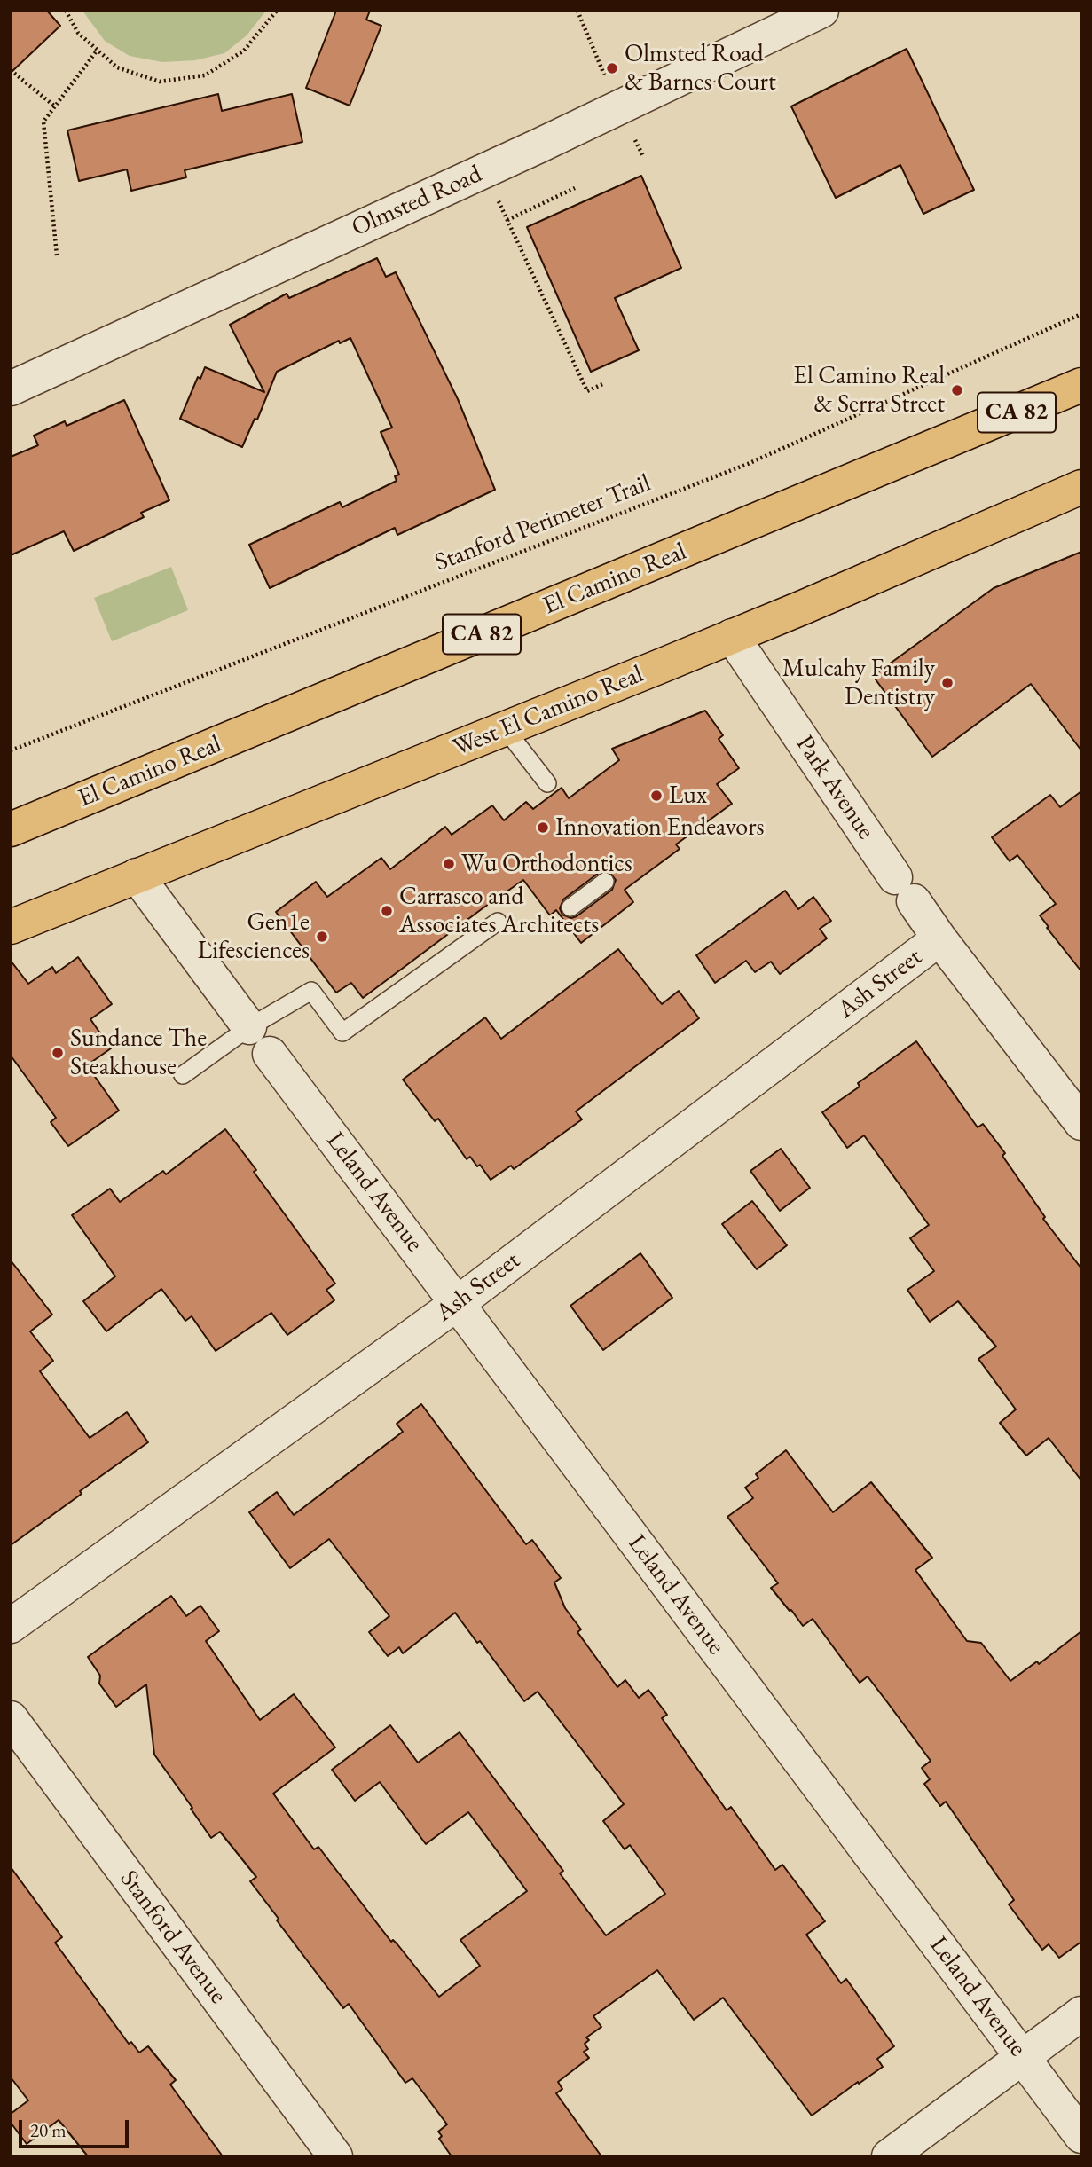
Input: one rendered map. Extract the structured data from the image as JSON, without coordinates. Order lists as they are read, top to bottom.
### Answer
{
  "streets": {
    "main road": ["CA 82", "El Camino Real", "West El Camino Real"],
    "street": [
      "Olmsted Road",
      "Park Avenue",
      "Ash Street",
      "Leland Avenue",
      "Stanford Avenue"
    ],
    "path": ["Stanford Perimeter Trail"]
  },
  "crossings": [
    ["West El Camino Real", "Park Avenue"],
    ["Park Avenue", "Ash Street"],
    ["Ash Street", "Leland Avenue"]
  ],
  "places": [
    "Olmsted Road & Barnes Court",
    "El Camino Real & Serra Street",
    "Mulcahy Family Dentistry",
    "Lux",
    "Innovation Endeavors",
    "Wu Orthodontics",
    "Carrasco and Associates Architects",
    "Gen1e Lifesciences",
    "Sundance The Steakhouse"
  ],
  "scale_bar": "20 m"
}
